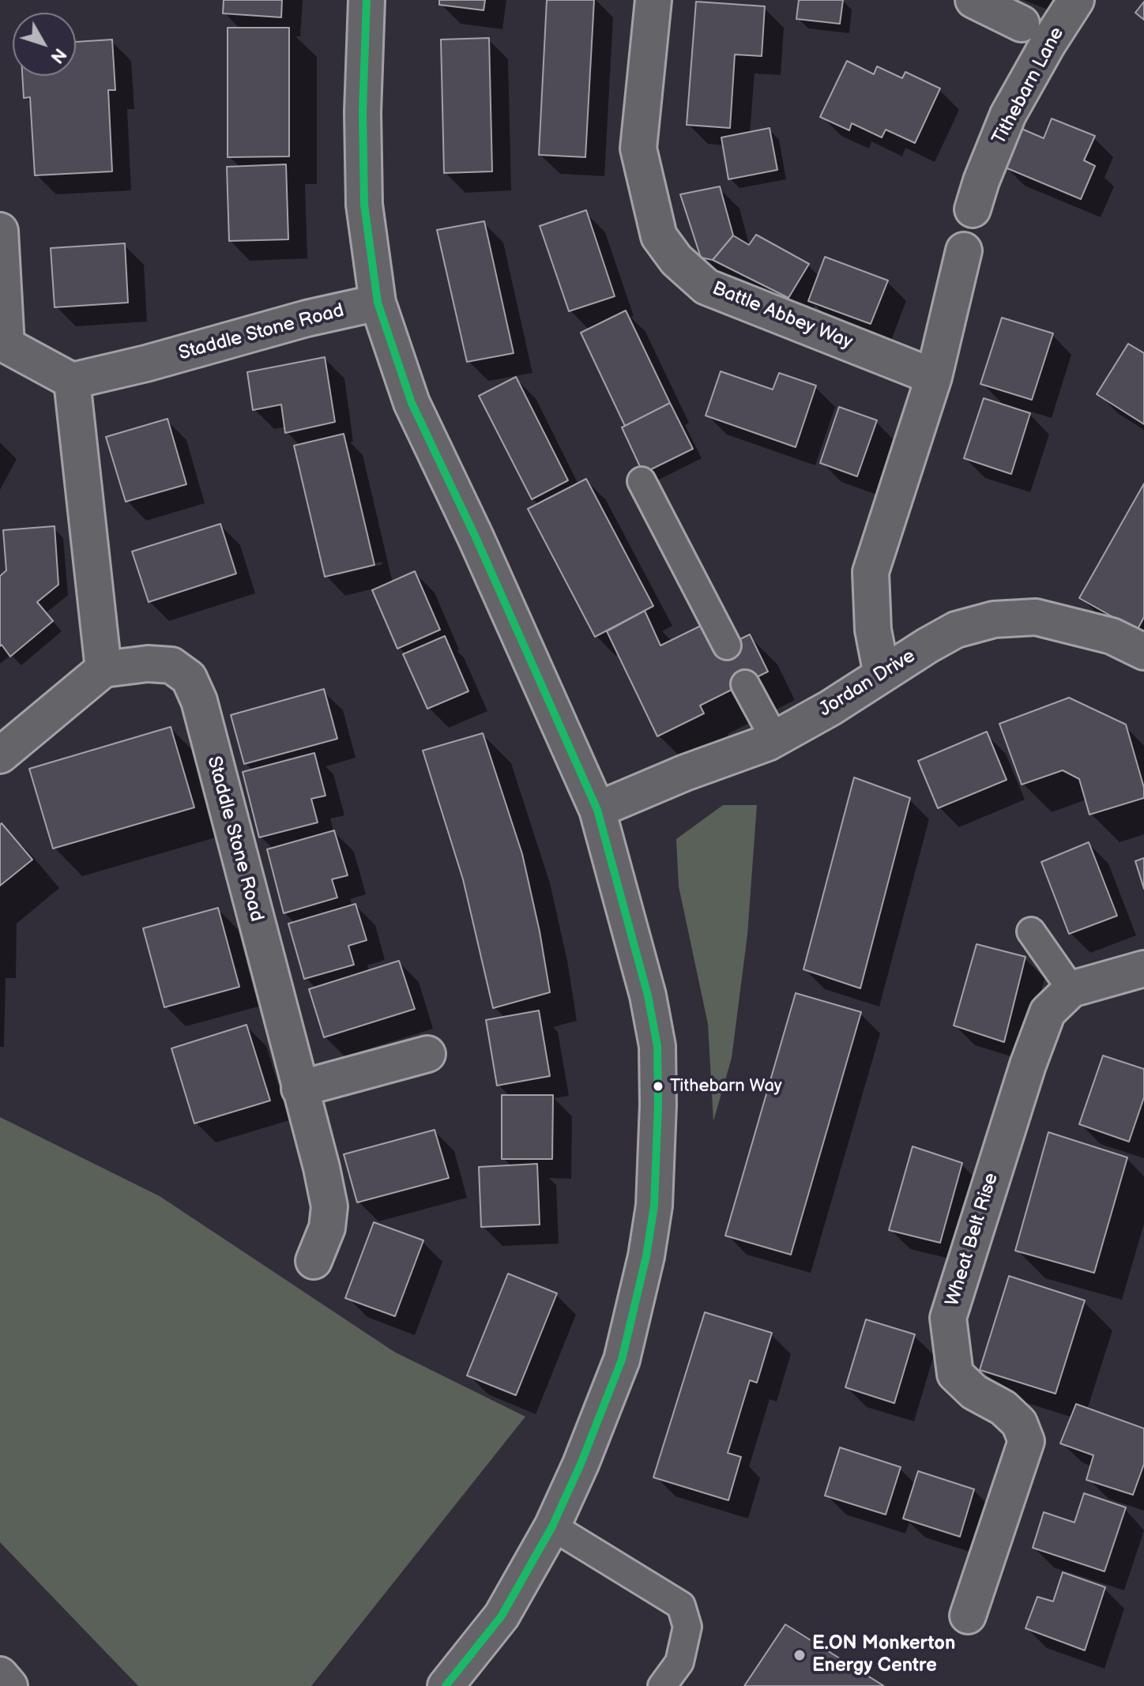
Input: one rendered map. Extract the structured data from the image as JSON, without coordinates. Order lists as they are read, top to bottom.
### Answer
{
  "streets": {
    "main road": [
      "Tithebarn Lane",
      "Battle Abbey Way",
      "Staddle Stone Road",
      "Jordan Drive",
      "Wheat Belt Rise"
    ]
  },
  "places": ["Tithebarn Way", "E.ON Monkerton Energy Centre"],
  "north": "bottom right"
}
